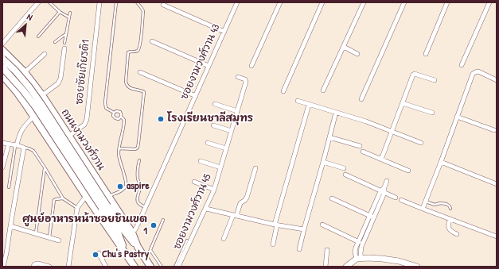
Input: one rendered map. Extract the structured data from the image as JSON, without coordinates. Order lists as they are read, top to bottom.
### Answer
{
  "streets": {
    "main road": ["ถนนงามวงศ์วาน"],
    "street": ["ซอยงามวงศ์วาน 43", "ซอยชัยเกียรติ1", "ซอยงามวงศ์วาน 45"]
  },
  "crossings": [
    ["ซอยงามวงศ์วาน 43", "ถนนงามวงศ์วาน"],
    ["ซอยชัยเกียรติ1", "ถนนงามวงศ์วาน"]
  ],
  "places": [
    "โรงเรียนชาลีสมุทร",
    "aspire",
    "ศูนย์อาหารหน้าซอยชินเขต 1",
    "Chu's Pastry"
  ],
  "north": "top right"
}
